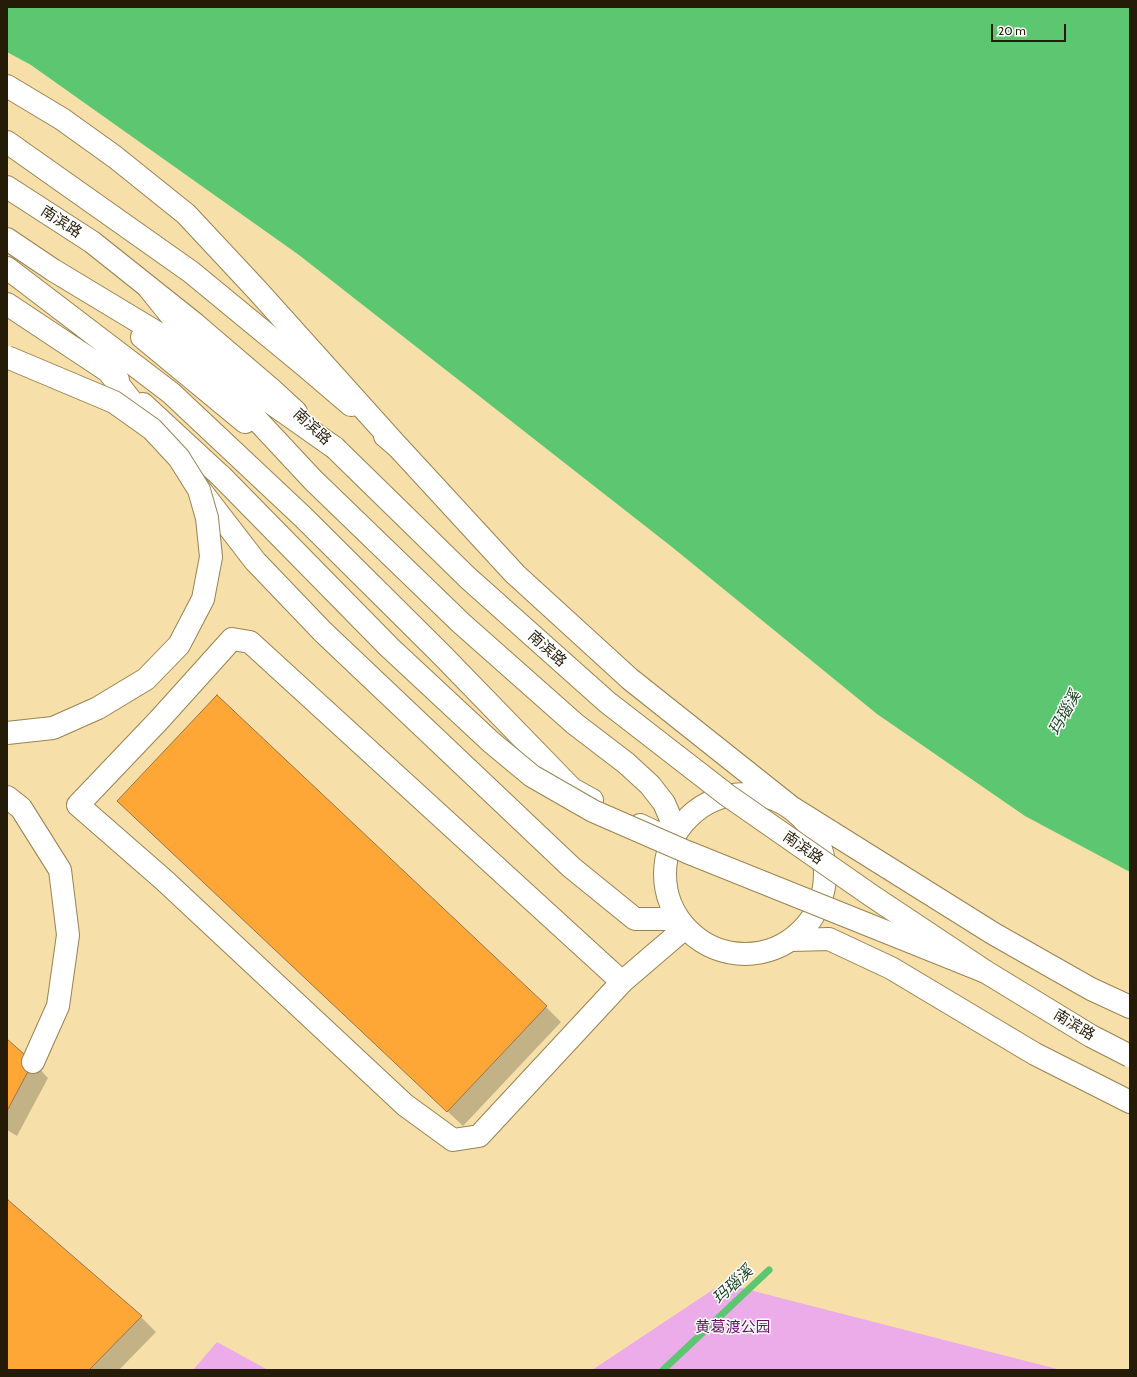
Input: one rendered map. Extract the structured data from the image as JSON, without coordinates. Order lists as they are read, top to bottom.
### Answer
{
  "streets": {
    "main road": ["南滨路"]
  },
  "water": ["玛瑙溪"],
  "parks": ["黄葛渡公园"],
  "scale_bar": "20 m"
}
